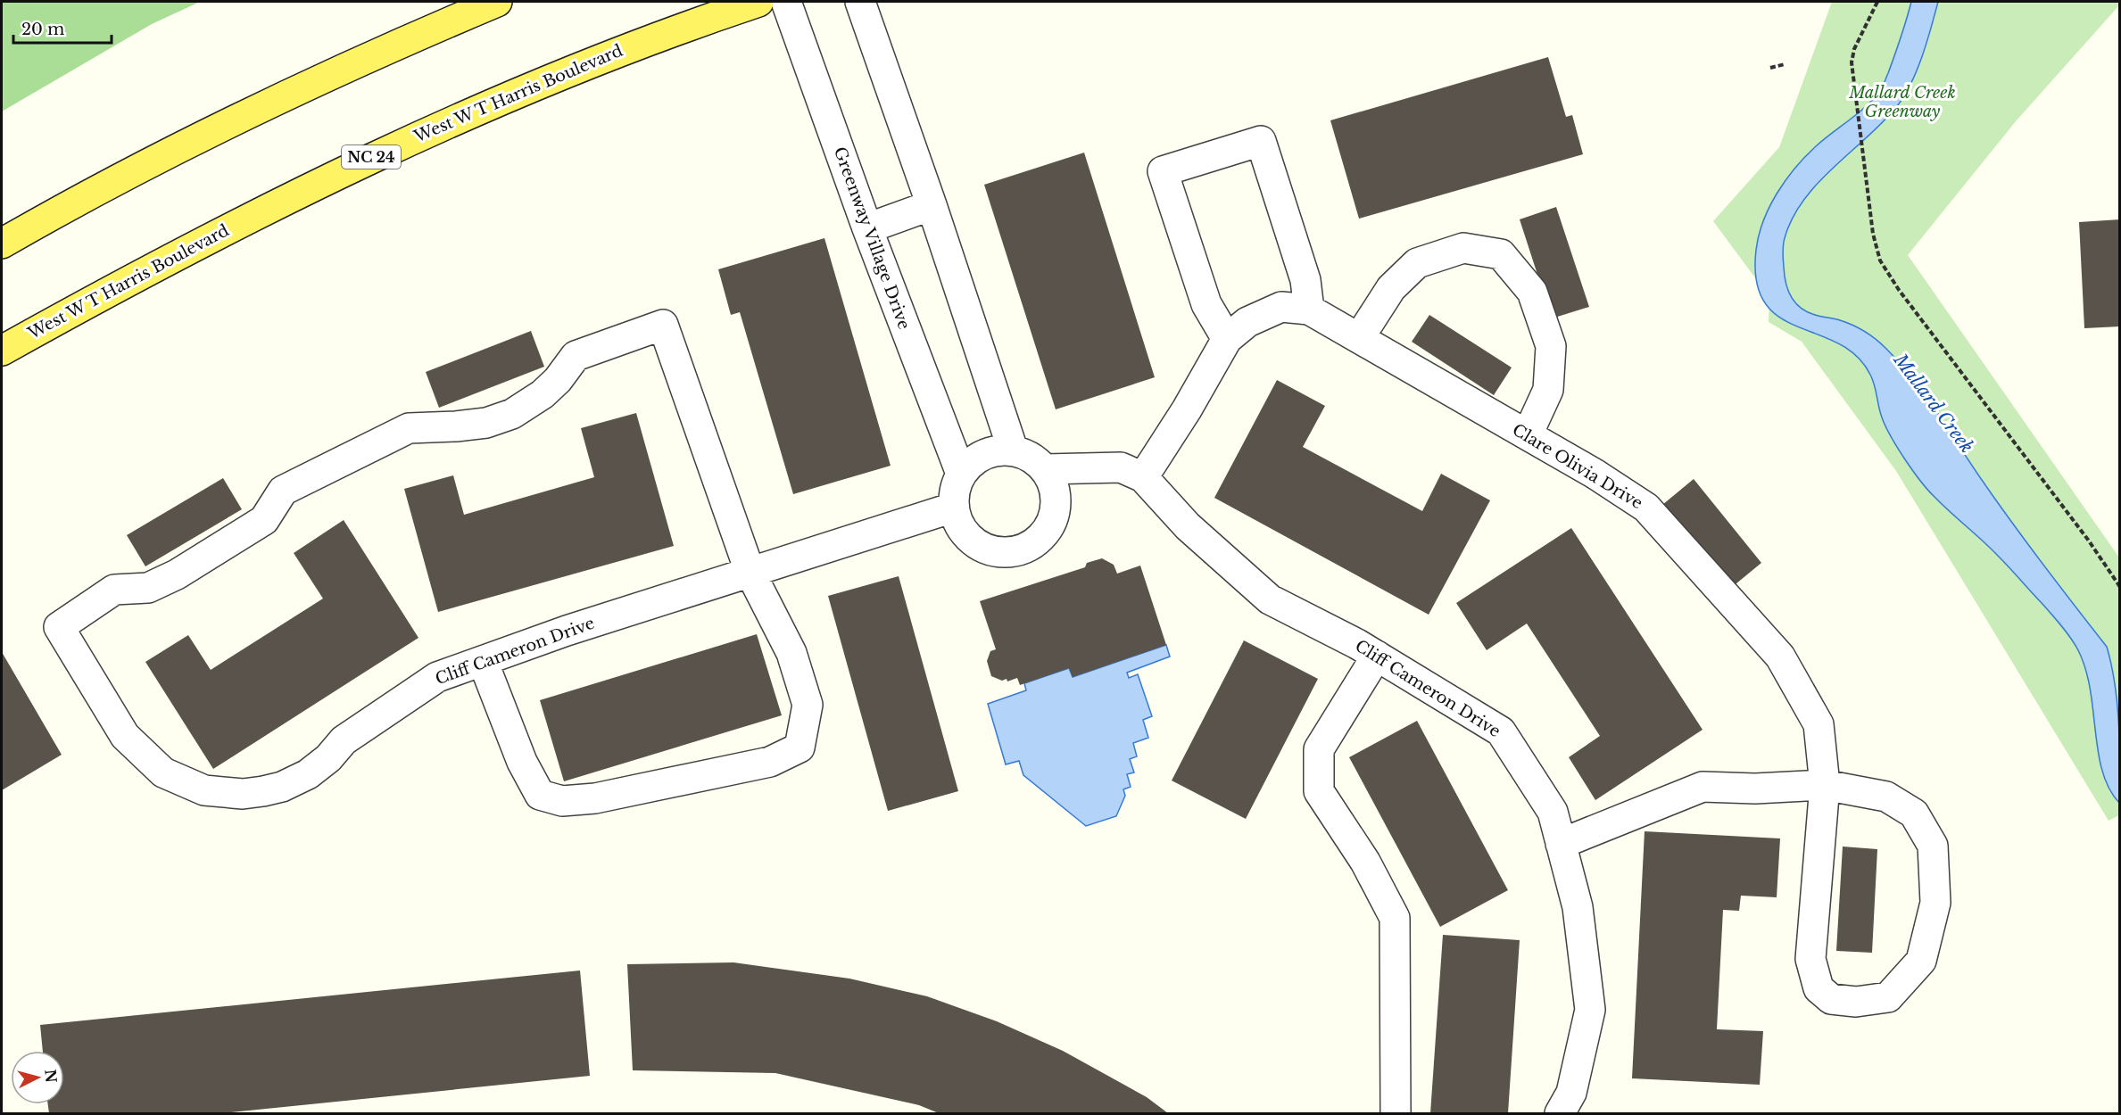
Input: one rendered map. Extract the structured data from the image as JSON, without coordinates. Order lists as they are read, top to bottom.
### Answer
{
  "streets": {
    "main road": ["West W T Harris Boulevard", "NC 24"],
    "street": ["Greenway Village Drive", "Clare Olivia Drive", "Cliff Cameron Drive"]
  },
  "crossings": [
    ["Greenway Village Drive", "Cliff Cameron Drive"],
    ["Clare Olivia Drive", "Cliff Cameron Drive"]
  ],
  "water": ["Mallard Creek"],
  "parks": ["Mallard Creek Greenway"],
  "scale_bar": "20 m",
  "north": "right"
}
